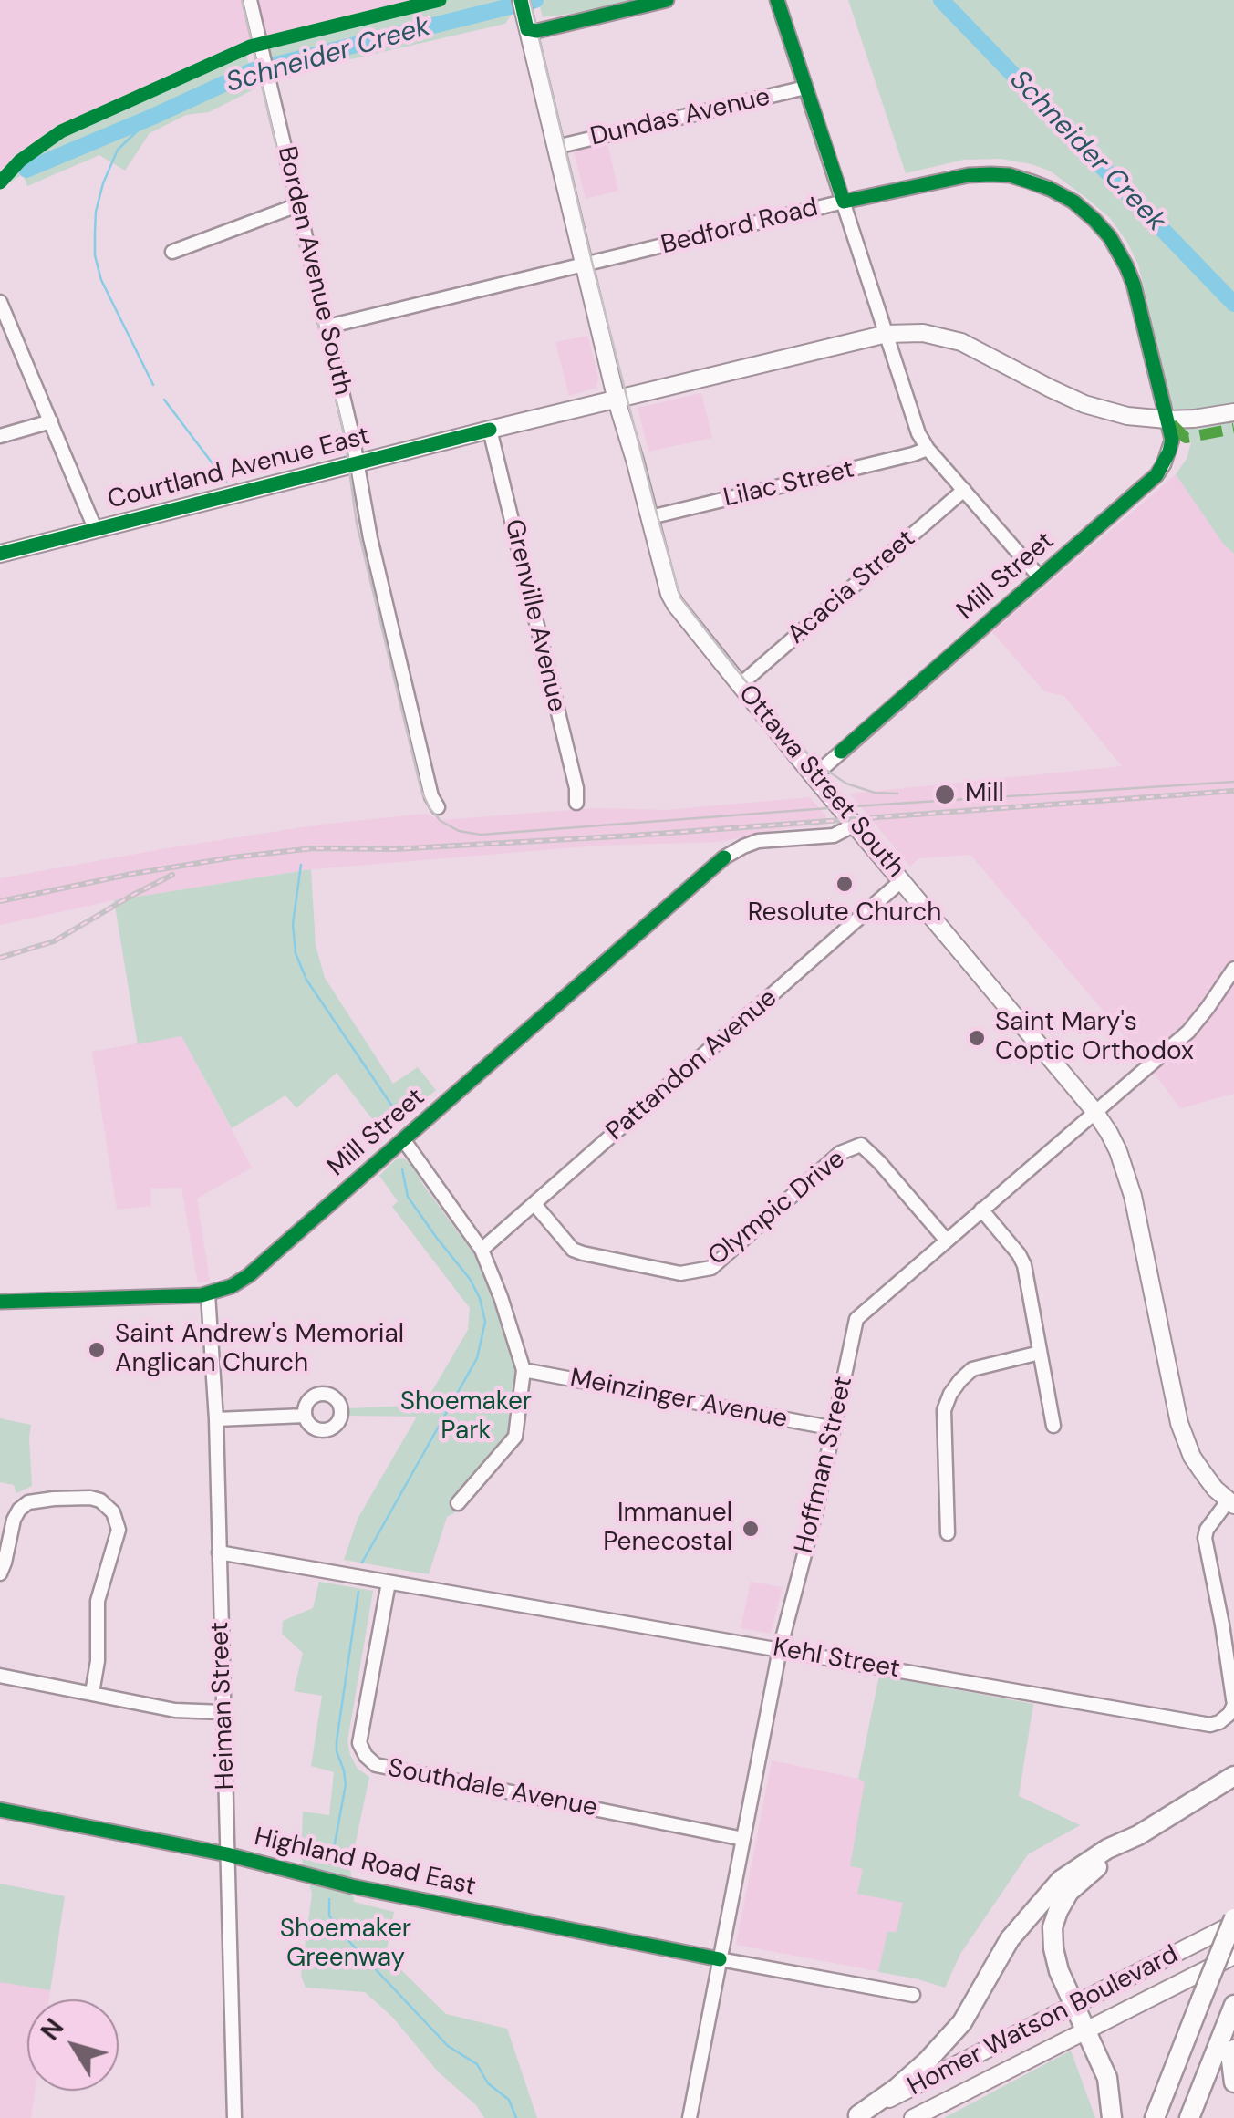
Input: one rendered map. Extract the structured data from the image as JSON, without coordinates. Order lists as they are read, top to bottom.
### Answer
{
  "streets": {
    "main road": ["Courtland Avenue East", "Ottawa Street South", "Homer Watson Boulevard"],
    "street": [
      "Dundas Avenue",
      "Bedford Road",
      "Borden Avenue South",
      "Lilac Street",
      "Mill Street",
      "Acacia Street",
      "Grenville Avenue",
      "Pattandon Avenue",
      "Olympic Drive",
      "Meinzinger Avenue",
      "Hoffman Street",
      "Kehl Street",
      "Heiman Street",
      "Southdale Avenue",
      "Highland Road East"
    ]
  },
  "crossings": [
    ["Dundas Avenue", "Ottawa Street South"],
    ["Bedford Road", "Borden Avenue South"],
    ["Bedford Road", "Courtland Avenue East"],
    ["Bedford Road", "Mill Street"],
    ["Bedford Road", "Ottawa Street South"],
    ["Borden Avenue South", "Courtland Avenue East"],
    ["Courtland Avenue East", "Mill Street"],
    ["Courtland Avenue East", "Grenville Avenue"],
    ["Courtland Avenue East", "Ottawa Street South"],
    ["Lilac Street", "Ottawa Street South"],
    ["Mill Street", "Ottawa Street South"],
    ["Mill Street", "Heiman Street"],
    ["Acacia Street", "Ottawa Street South"],
    ["Ottawa Street South", "Pattandon Avenue"],
    ["Ottawa Street South", "Hoffman Street"],
    ["Ottawa Street South", "Kehl Street"],
    ["Pattandon Avenue", "Olympic Drive"],
    ["Olympic Drive", "Hoffman Street"],
    ["Meinzinger Avenue", "Hoffman Street"],
    ["Hoffman Street", "Kehl Street"],
    ["Hoffman Street", "Southdale Avenue"],
    ["Hoffman Street", "Highland Road East"],
    ["Kehl Street", "Heiman Street"],
    ["Kehl Street", "Southdale Avenue"],
    ["Heiman Street", "Highland Road East"]
  ],
  "water": ["Schneider Creek"],
  "parks": ["Shoemaker Park", "Shoemaker Greenway"],
  "places": [
    "Mill",
    "Resolute Church",
    "Saint Mary's Coptic Orthodox",
    "Saint Andrew's Memorial Anglican Church",
    "Immanuel Penecostal"
  ],
  "north": "top left"
}
